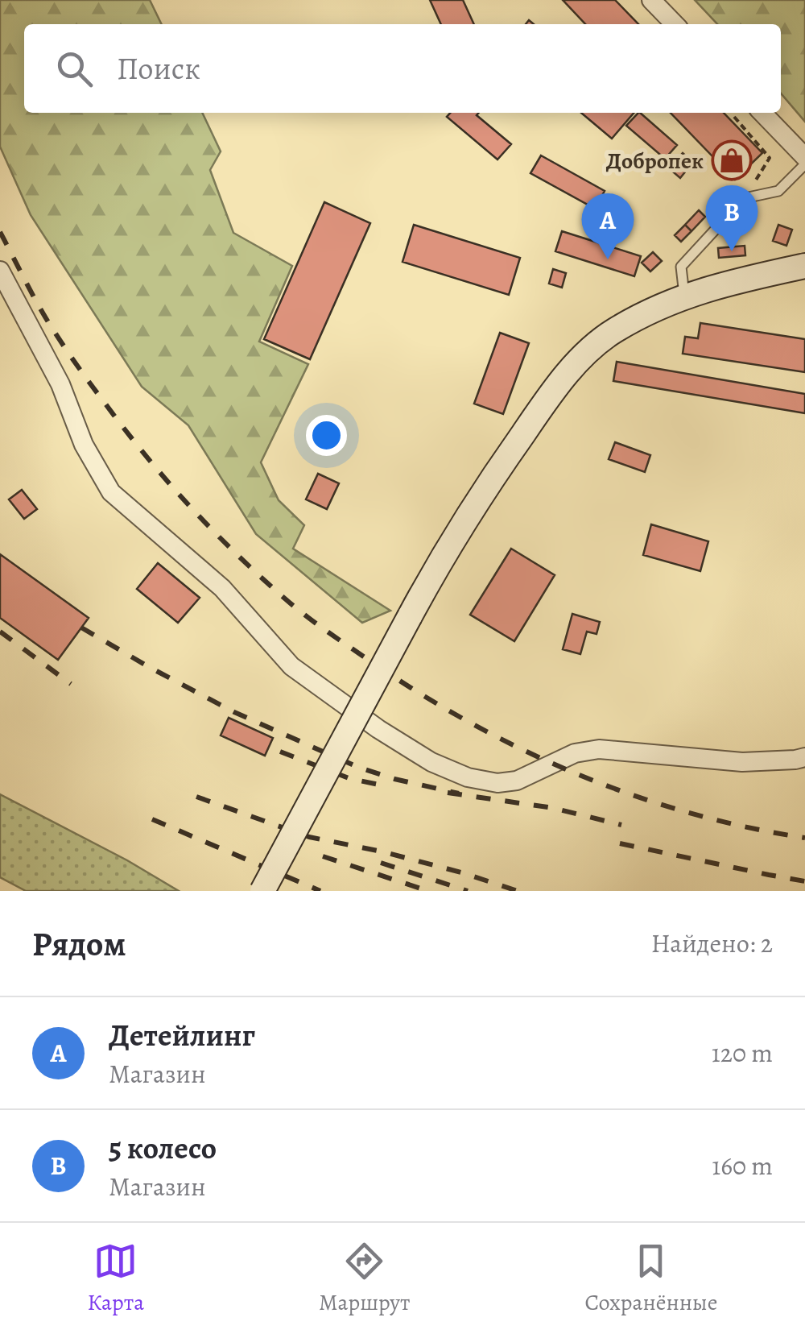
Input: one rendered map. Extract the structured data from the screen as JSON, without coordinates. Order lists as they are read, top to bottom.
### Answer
{
  "places": {
    "shop": ["Добропек"]
  },
  "page": {
    "search": "Поиск",
    "pins": ["B", "A"],
    "heading": ["Рядом", "Найдено: 2"],
    "list": [
      {
        "mark": "A",
        "name": "Детейлинг",
        "note": "Магазин",
        "value": "120 m"
      },
      {
        "mark": "B",
        "name": "5 колесо",
        "note": "Магазин",
        "value": "160 m"
      }
    ],
    "nav": ["Карта", "Маршрут", "Сохранённые"]
  }
}
